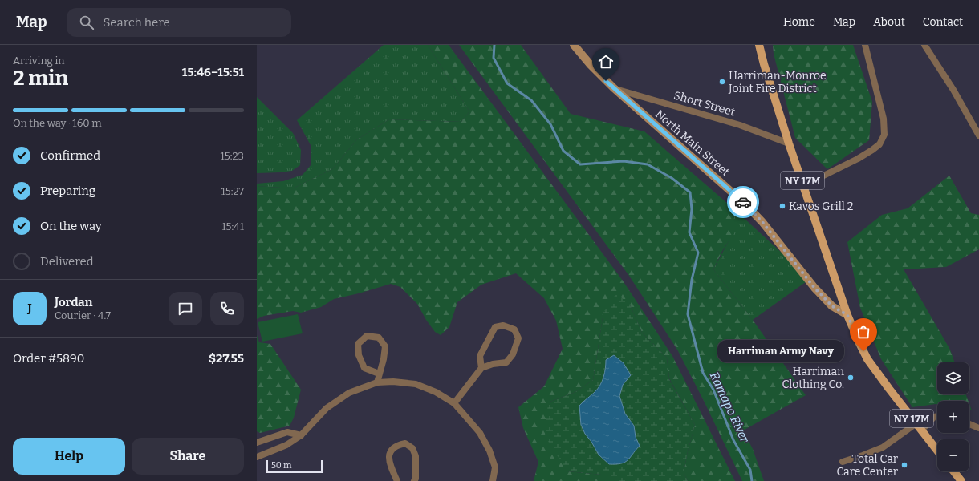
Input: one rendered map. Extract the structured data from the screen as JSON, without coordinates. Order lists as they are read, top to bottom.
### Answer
{
  "streets": {
    "main road": ["NY 17M"],
    "street": ["Short Street", "North Main Street"]
  },
  "crossings": [
    ["Short Street", "North Main Street"],
    ["Short Street", "NY 17M"],
    ["North Main Street", "NY 17M"]
  ],
  "water": ["Ramapo River"],
  "places": [
    "Harriman-Monroe Joint Fire District",
    "Kavos Grill 2",
    "Harriman Army Navy",
    "Harriman Clothing Co.",
    "Total Car Care Center"
  ],
  "scale_bar": "50 m",
  "page": {
    "header": "Map",
    "search": "Search here",
    "nav": [
      "Home",
      "Map",
      "About",
      "Contact"
    ],
    "heading": ["2 min", "Arriving in", "15:46–15:51"],
    "panel": [
      "Jordan",
      "Courier · 4.7",
      "Order #5890",
      "$27.55"
    ],
    "bar": "On the way · 160 m",
    "list": [
      ["Confirmed", "15:23"],
      ["Preparing", "15:27"],
      ["On the way", "15:41"],
      "Delivered"
    ],
    "round": "J",
    "bubble": "Harriman Army Navy",
    "map_buttons": ["+", "−"],
    "buttons": ["Help", "Share"],
    "scale": "50 m"
  }
}
